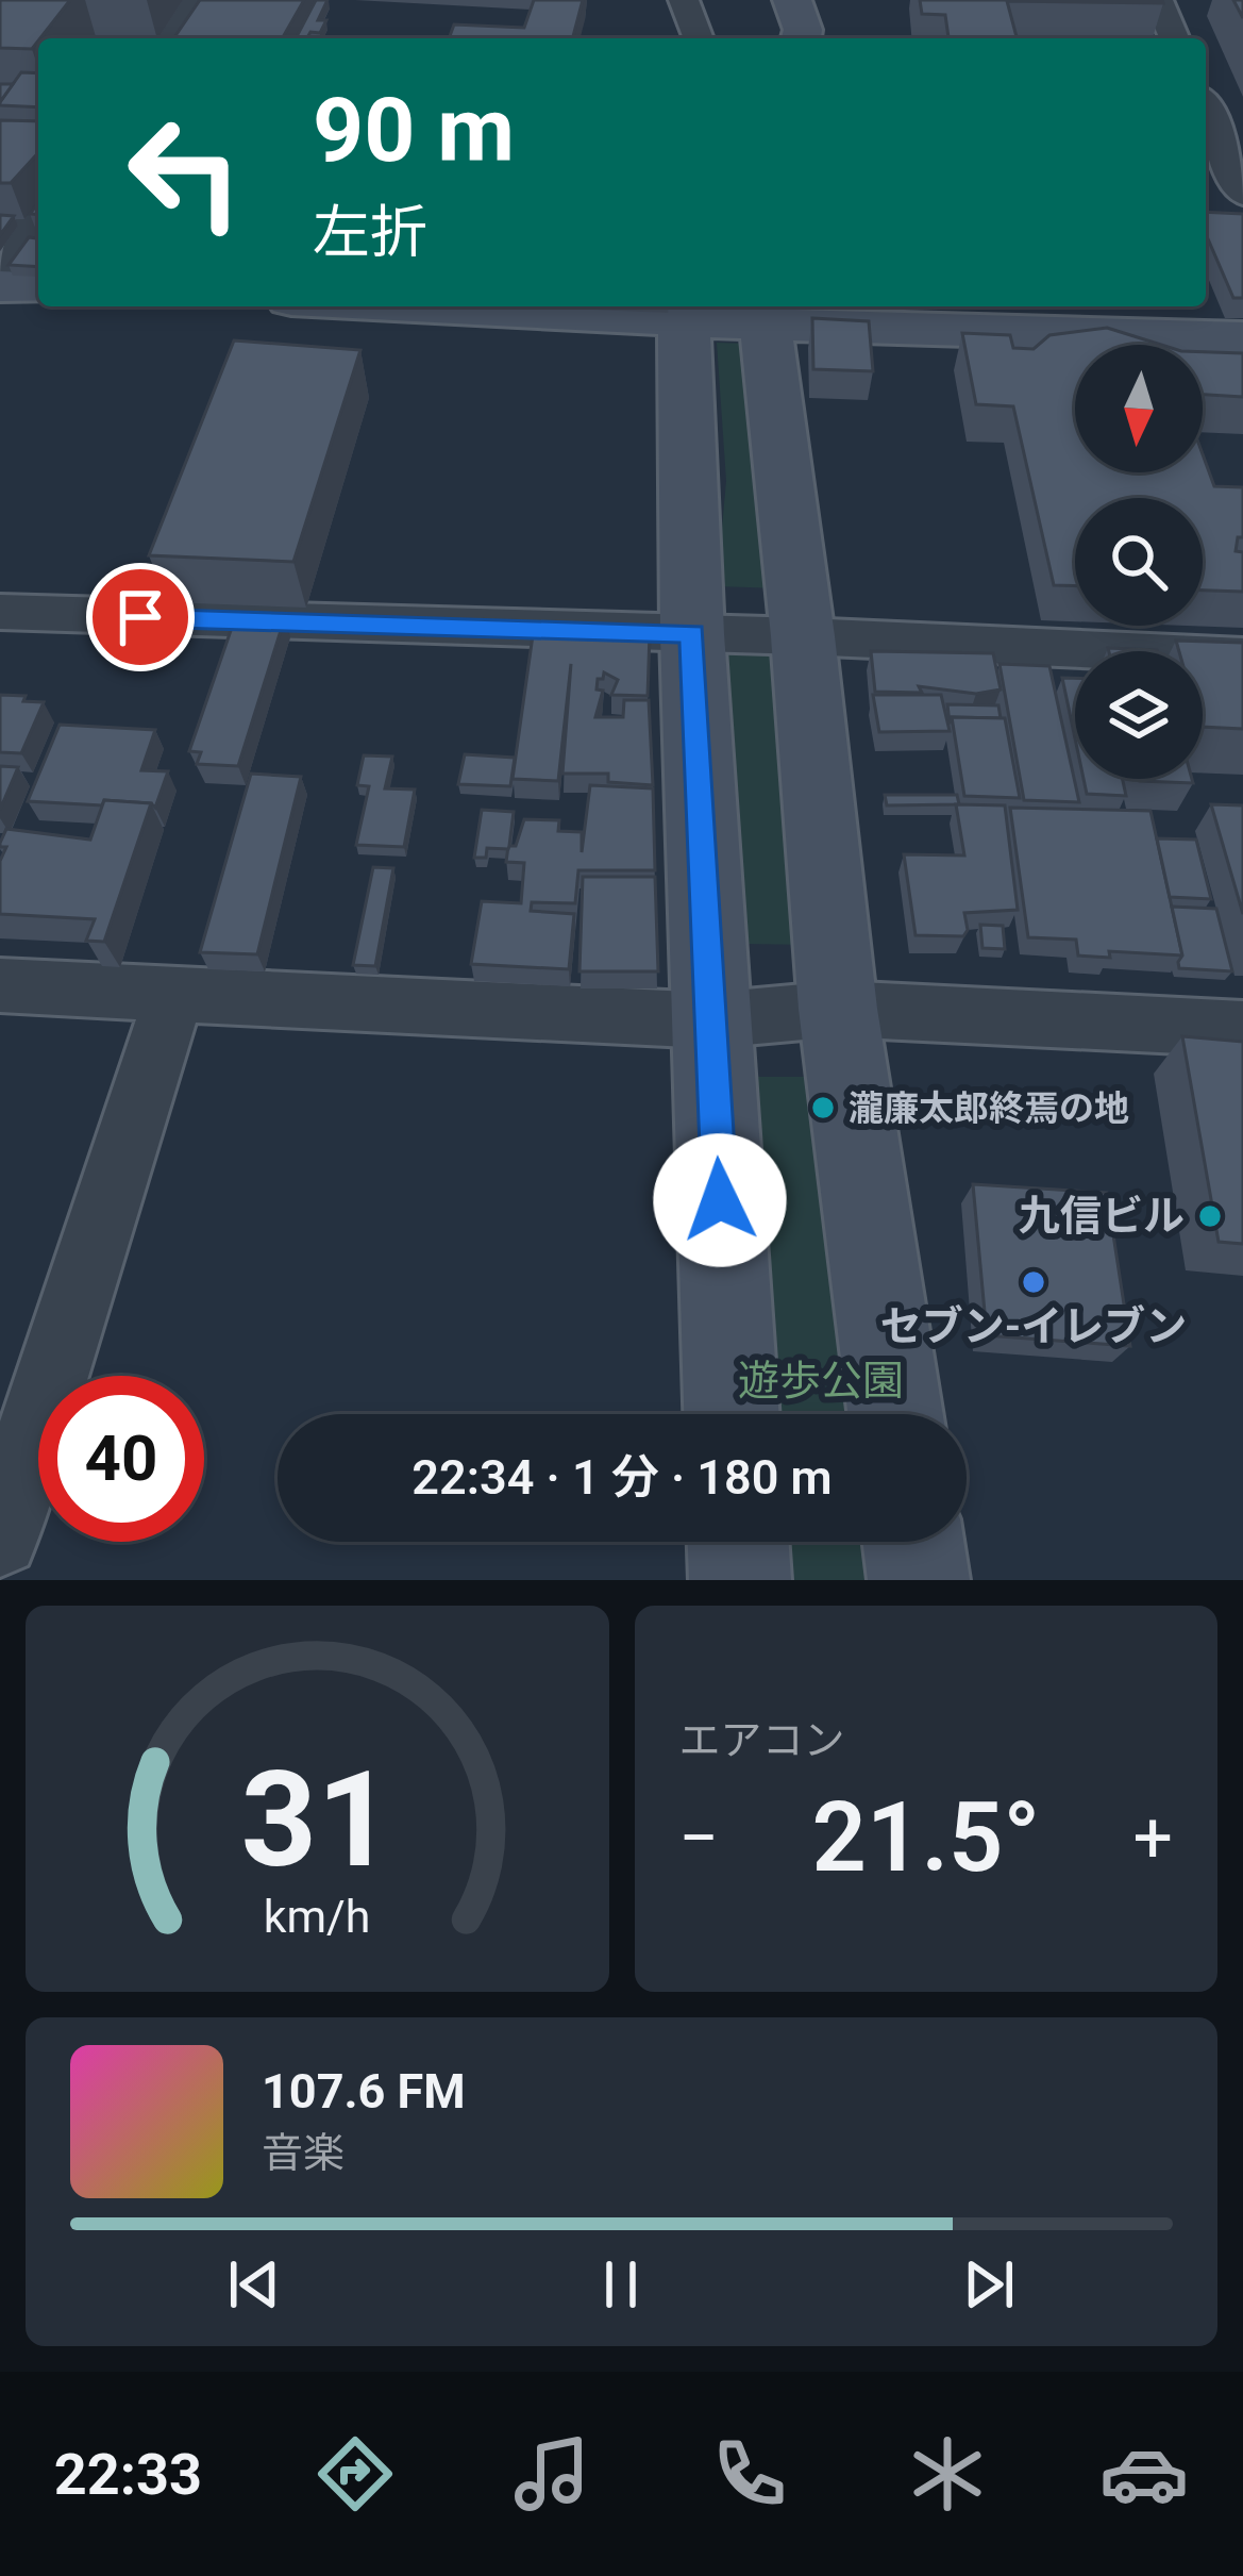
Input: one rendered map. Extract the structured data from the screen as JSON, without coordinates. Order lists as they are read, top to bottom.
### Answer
{
  "parks": ["遊歩公園"],
  "places": ["瀧廉太郎終焉の地", "九信ビル", "セブン-イレブン"],
  "north": "bottom",
  "page": {
    "turn": ["90 m", "左折"],
    "limit": "40",
    "trip": "22:34 · 1 分 · 180 m",
    "tile": "エアコン",
    "heat": ["−", "21.5°", "+"],
    "song": ["107.6 FM", "音楽"],
    "tabs": "22:33",
    "gauge": ["31", "km/h"]
  }
}
